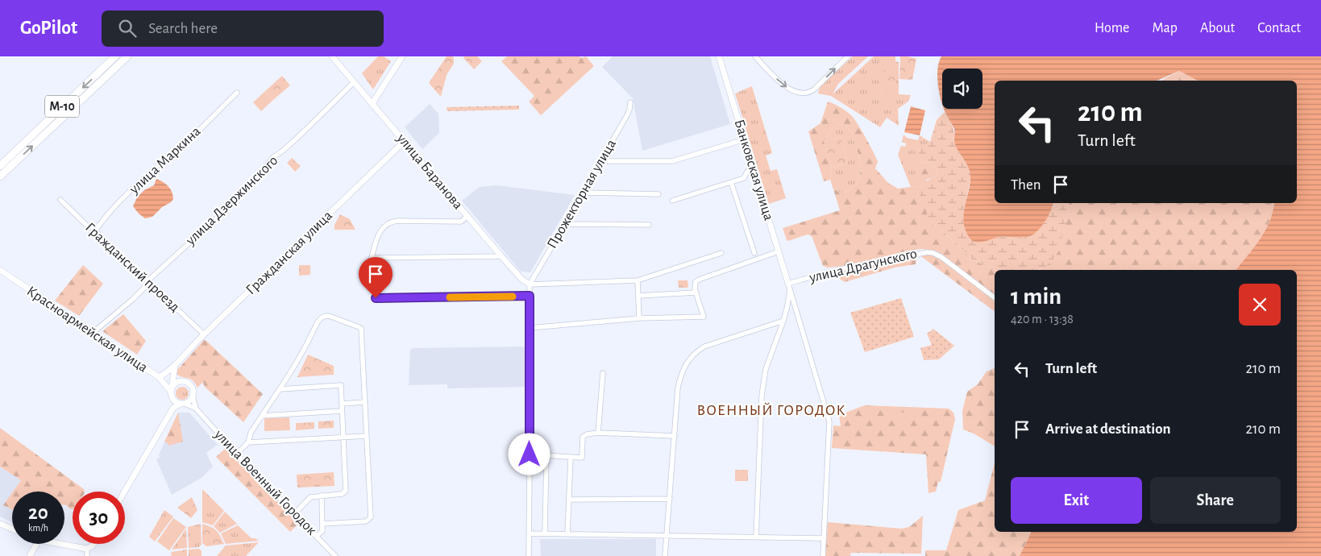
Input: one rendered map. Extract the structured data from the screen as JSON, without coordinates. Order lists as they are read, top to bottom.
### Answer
{
  "streets": {
    "highway": ["М-10"],
    "street": [
      "улица Маркина",
      "Банковская улица",
      "улица Баранова",
      "Прожекторная улица",
      "улица Дзержинского",
      "Гражданская улица",
      "улица Драгунского",
      "Гражданский проезд",
      "Красноармейская улица",
      "улица Военный Городок"
    ]
  },
  "crossings": [
    ["улица Маркина", "Гражданский проезд"],
    ["Банковская улица", "улица Драгунского"],
    ["улица Баранова", "Прожекторная улица"],
    ["улица Баранова", "улица Дзержинского"],
    ["улица Баранова", "Гражданская улица"],
    ["улица Дзержинского", "Гражданский проезд"],
    ["улица Дзержинского", "Красноармейская улица"],
    ["Гражданская улица", "Гражданский проезд"],
    ["Гражданская улица", "Красноармейская улица"]
  ],
  "districts": ["ВОЕННЫЙ ГОРОДОК"],
  "page": {
    "header": "GoPilot",
    "search": "Search here",
    "nav": [
      "Home",
      "Map",
      "About",
      "Contact"
    ],
    "turn": ["210 m", "Turn left"],
    "then": "Then",
    "heading": ["1 min", "420 m · 13:38"],
    "list": [
      {
        "name": "Turn left",
        "value": "210 m"
      },
      {
        "name": "Arrive at destination",
        "value": "210 m"
      }
    ],
    "buttons": ["Exit", "Share"],
    "speed": "20 km/h",
    "limit": "30"
  }
}
